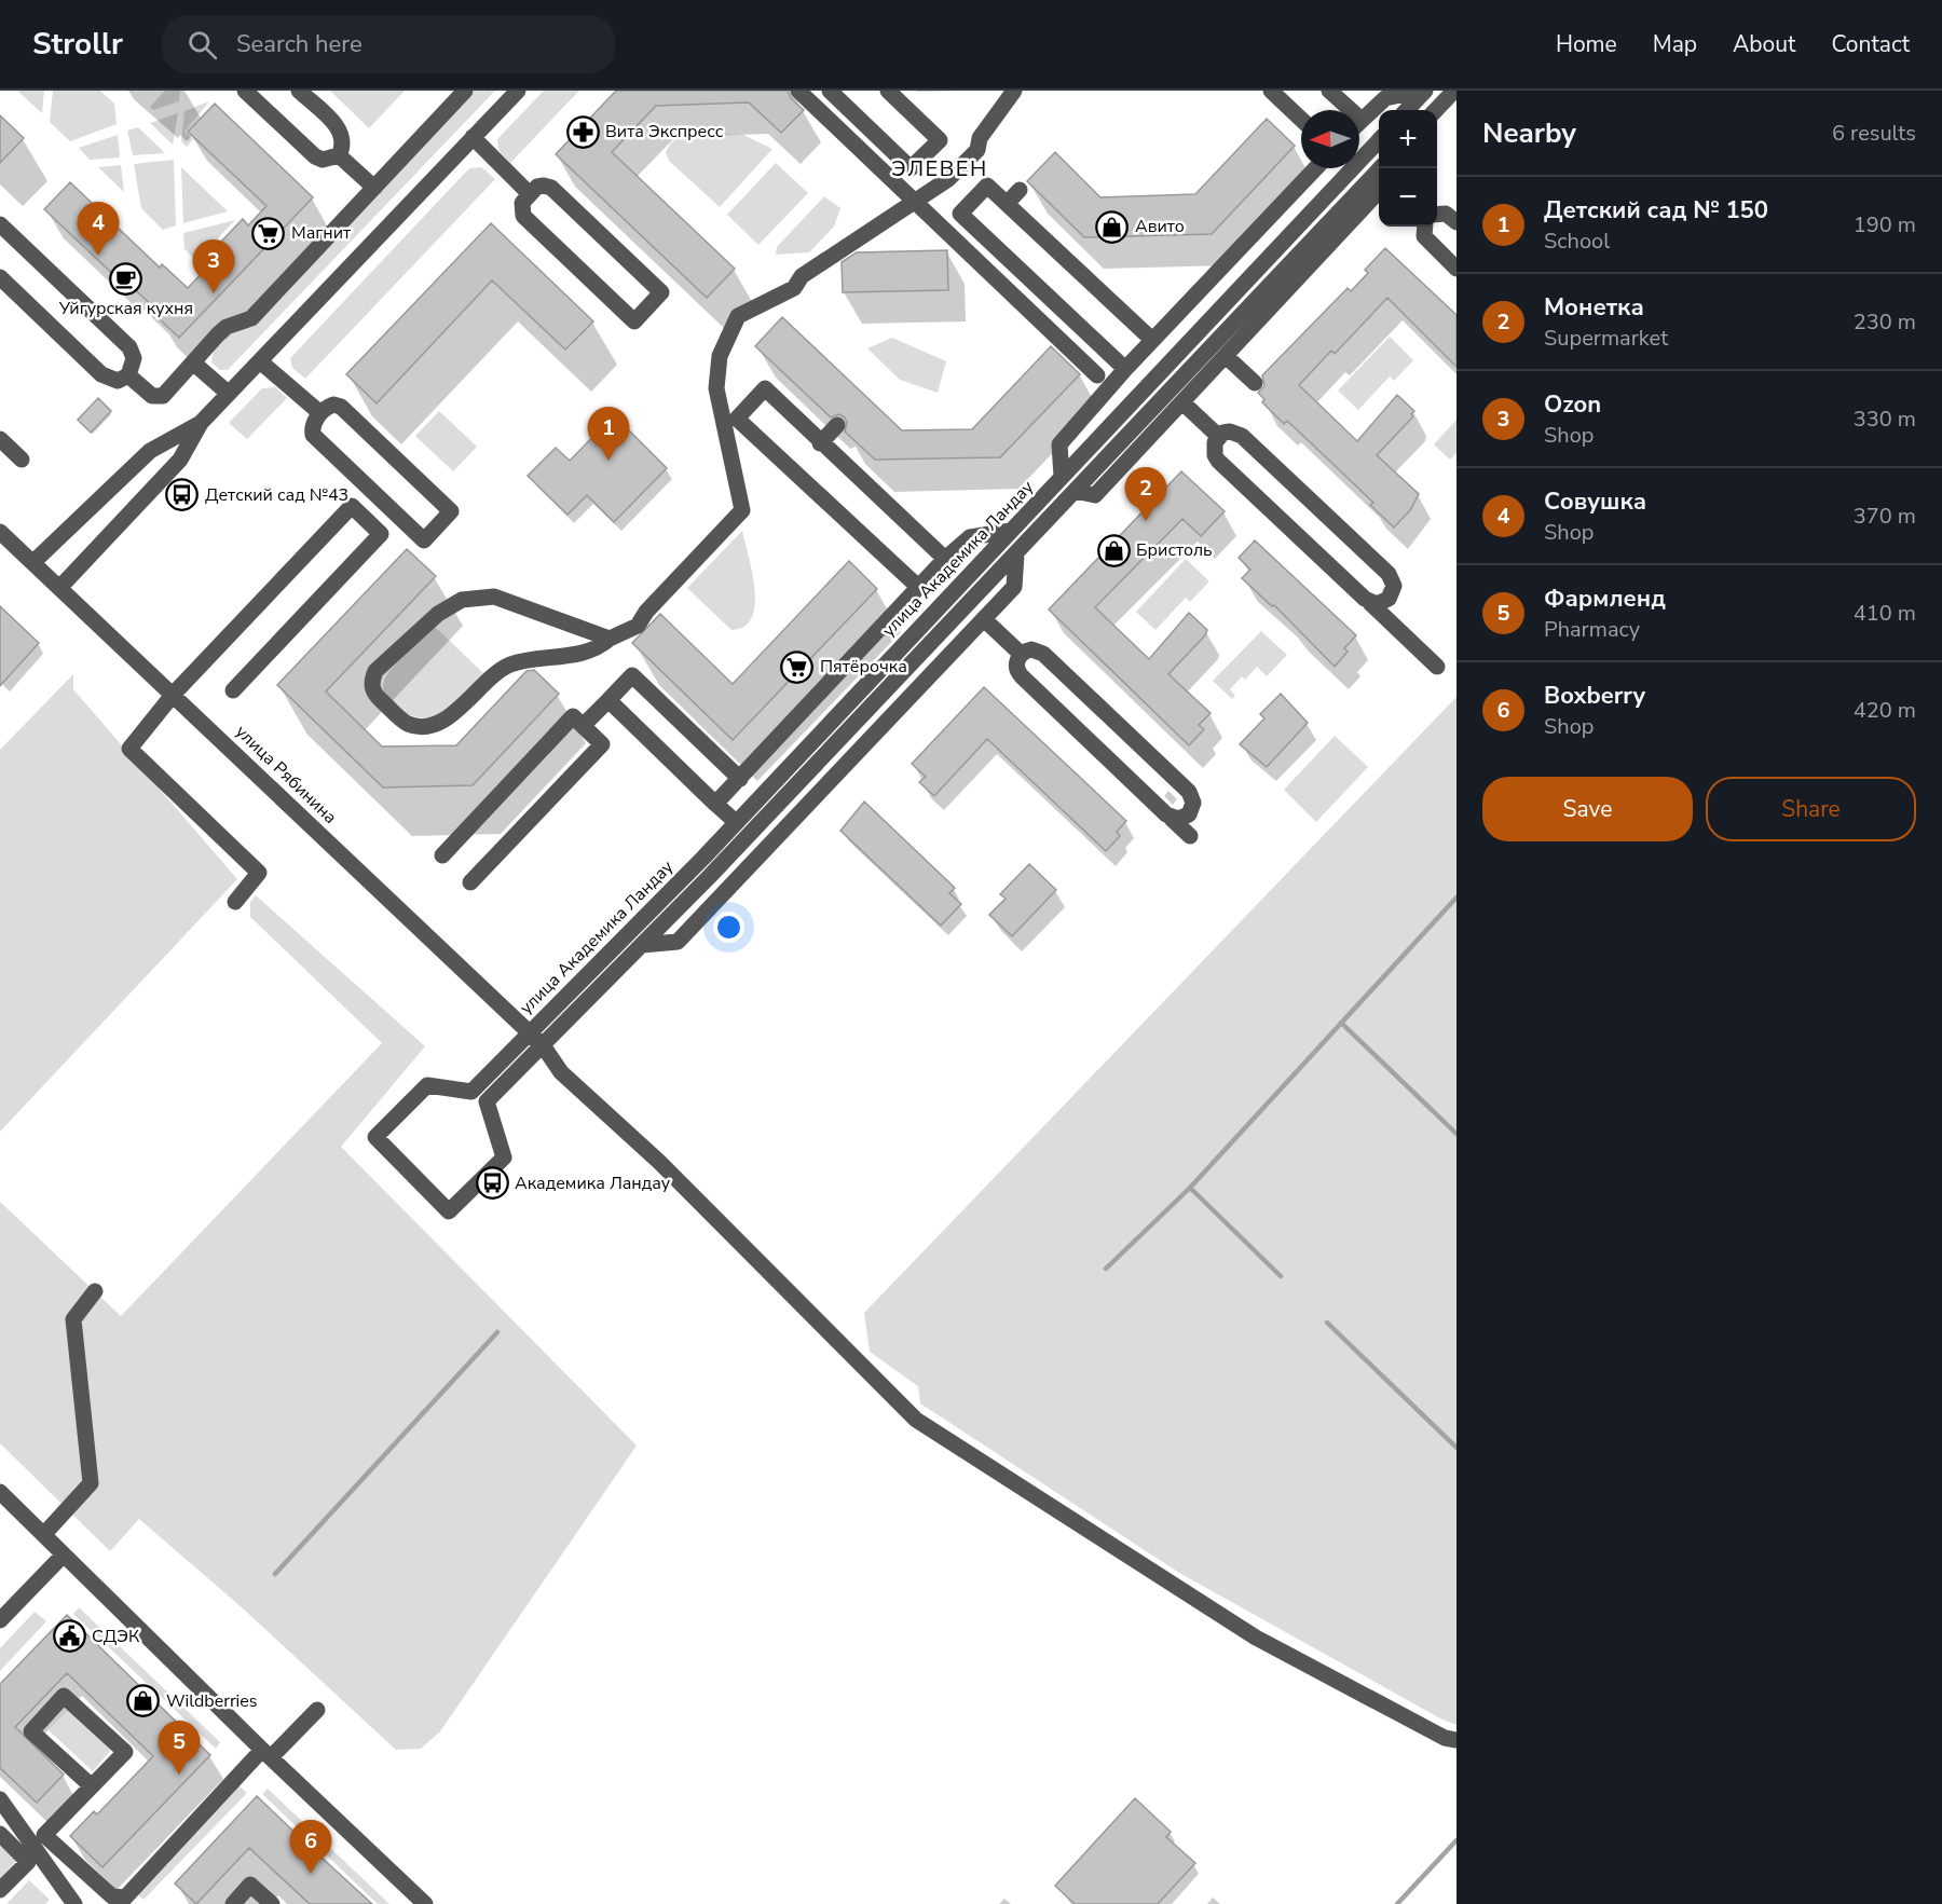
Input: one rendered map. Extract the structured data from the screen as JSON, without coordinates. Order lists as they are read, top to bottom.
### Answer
{
  "streets": {
    "street": ["улица Академика Ландау", "улица Рябинина"]
  },
  "crossings": [
    ["улица Академика Ландау", "улица Рябинина"]
  ],
  "districts": ["ЭЛЕВЕН"],
  "places": {
    "pharmacy": ["Вита Экспресс"],
    "shop": ["Авито", "Бристоль", "Wildberries"],
    "supermarket": ["Магнит", "Пятёрочка"],
    "cafe": ["Уйгурская кухня"],
    "bus stop": ["Детский сад №43", "Академика Ландау"],
    "public building": ["СДЭК"]
  },
  "north": "left",
  "page": {
    "header": "Strollr",
    "search": "Search here",
    "nav": [
      "Home",
      "Map",
      "About",
      "Contact"
    ],
    "heading": ["Nearby", "6 results"],
    "map_buttons": ["+", "−"],
    "list": [
      {
        "mark": "1",
        "name": "Детский сад № 150",
        "note": "School",
        "value": "190 m"
      },
      {
        "mark": "2",
        "name": "Монетка",
        "note": "Supermarket",
        "value": "230 m"
      },
      {
        "mark": "3",
        "name": "Ozon",
        "note": "Shop",
        "value": "330 m"
      },
      {
        "mark": "4",
        "name": "Совушка",
        "note": "Shop",
        "value": "370 m"
      },
      {
        "mark": "5",
        "name": "Фармленд",
        "note": "Pharmacy",
        "value": "410 m"
      },
      {
        "mark": "6",
        "name": "Boxberry",
        "note": "Shop",
        "value": "420 m"
      }
    ],
    "pins": [
      "4",
      "3",
      "1",
      "2",
      "5",
      "6"
    ],
    "buttons": ["Save", "Share"]
  }
}
